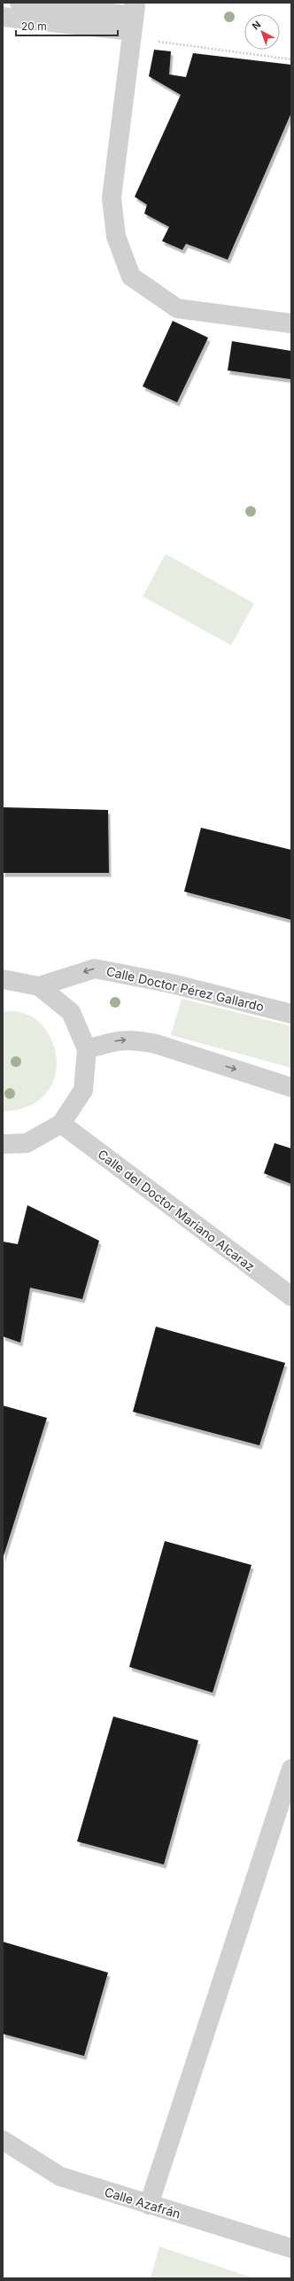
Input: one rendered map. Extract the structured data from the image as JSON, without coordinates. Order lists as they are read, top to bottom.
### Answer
{
  "streets": {
    "street": ["Calle Doctor Pérez Gallardo", "Calle del Doctor Mariano Alcaraz", "Calle Azafrán"]
  },
  "scale_bar": "20 m",
  "north": "top left"
}
